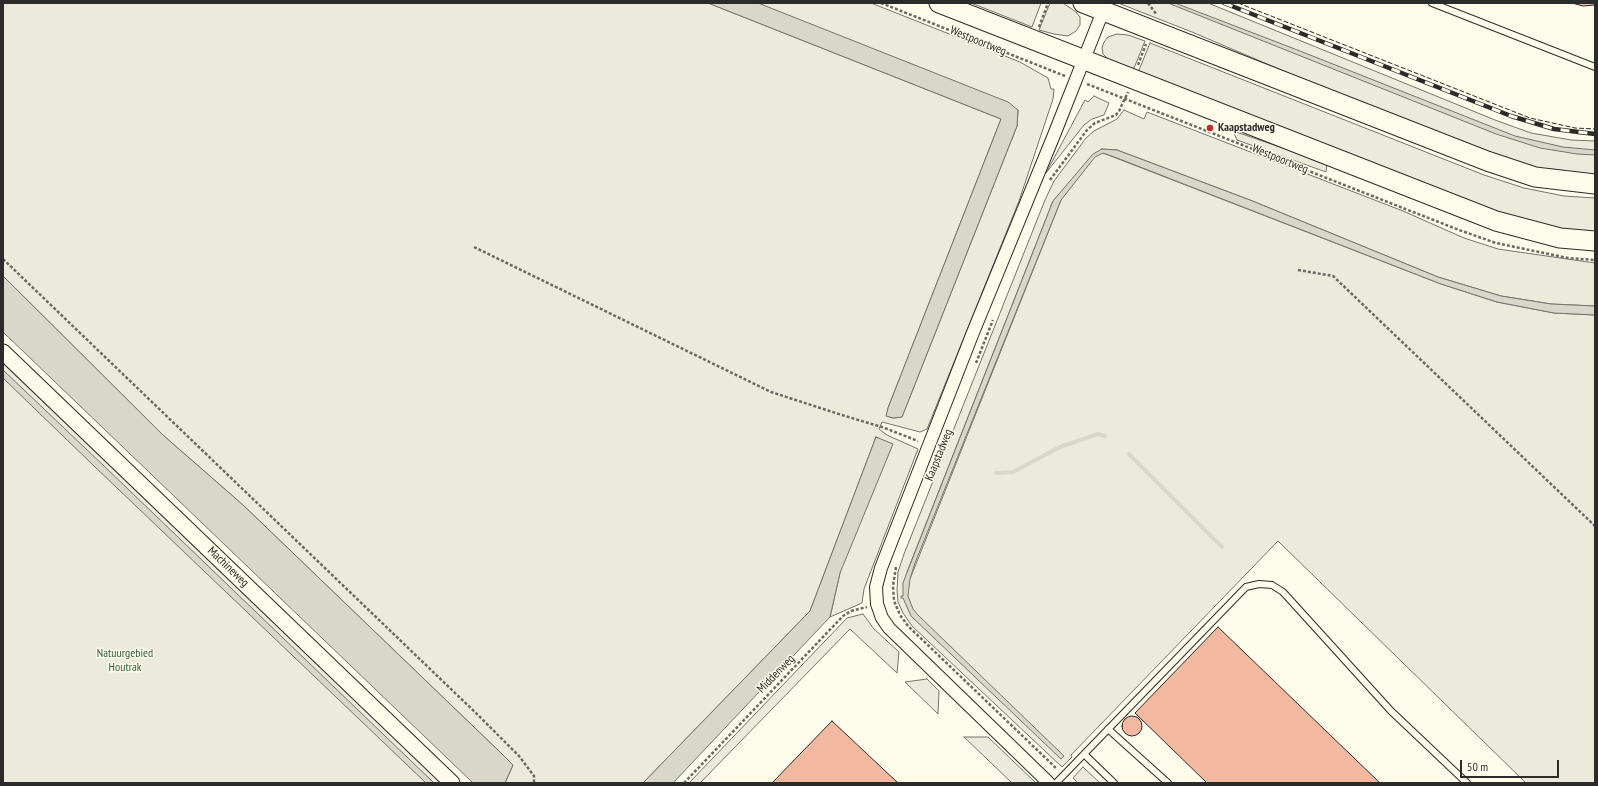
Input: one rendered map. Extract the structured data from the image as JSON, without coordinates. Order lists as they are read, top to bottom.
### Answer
{
  "streets": {
    "main road": ["Westpoortweg"],
    "street": ["Kaapstadweg", "Machineweg"],
    "path": ["Middenweg"]
  },
  "crossings": [
    ["Westpoortweg", "Kaapstadweg"],
    ["Kaapstadweg", "Middenweg"]
  ],
  "parks": ["Natuurgebied Houtrak"],
  "places": ["Kaapstadweg"],
  "scale_bar": "50 m"
}
